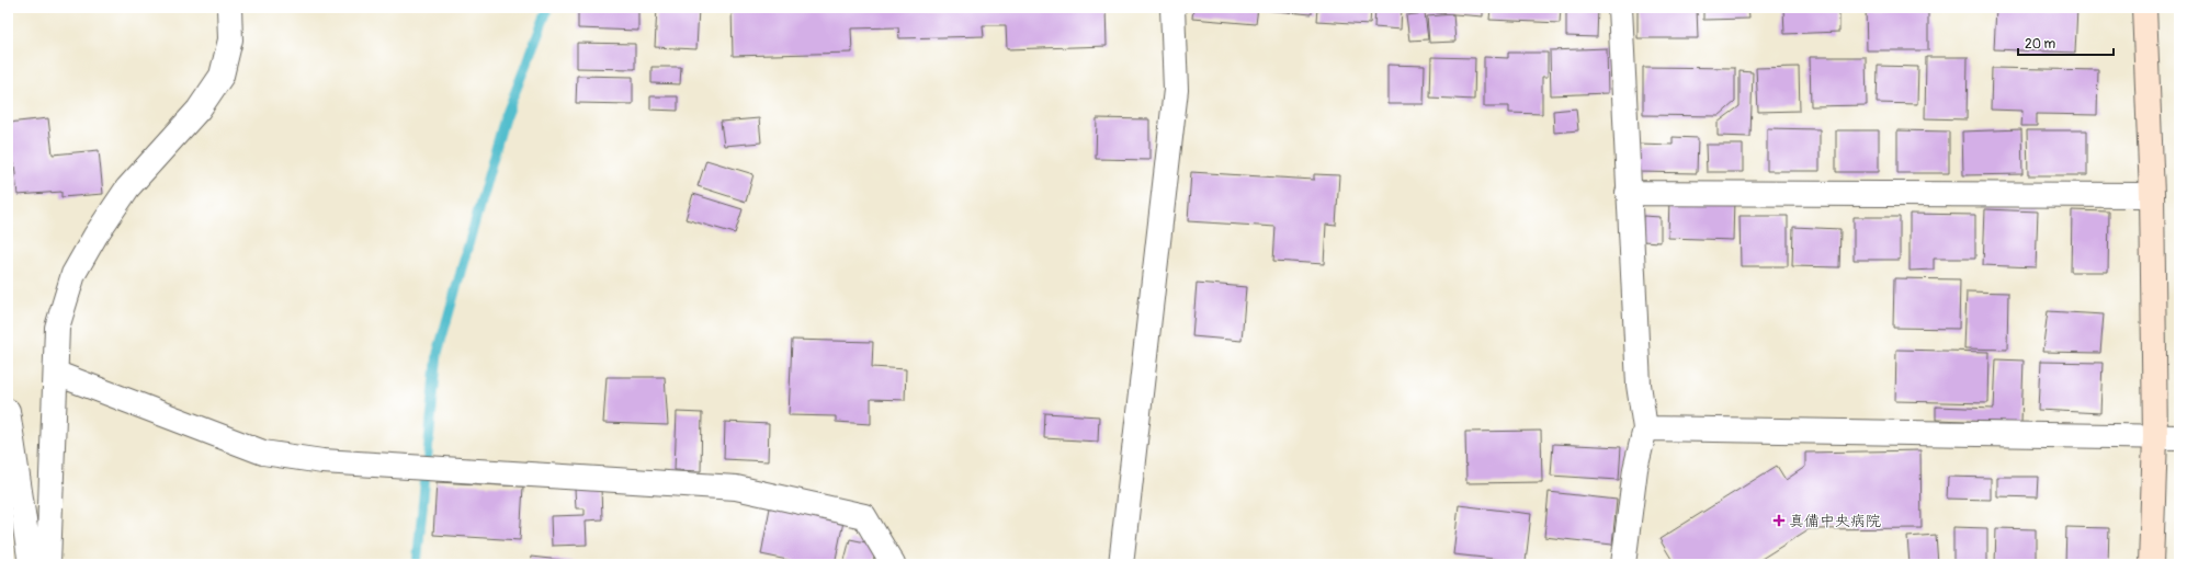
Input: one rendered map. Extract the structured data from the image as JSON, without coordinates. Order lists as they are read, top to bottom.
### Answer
{
  "places": {
    "health": ["真備中央病院"]
  },
  "scale_bar": "20 m"
}
